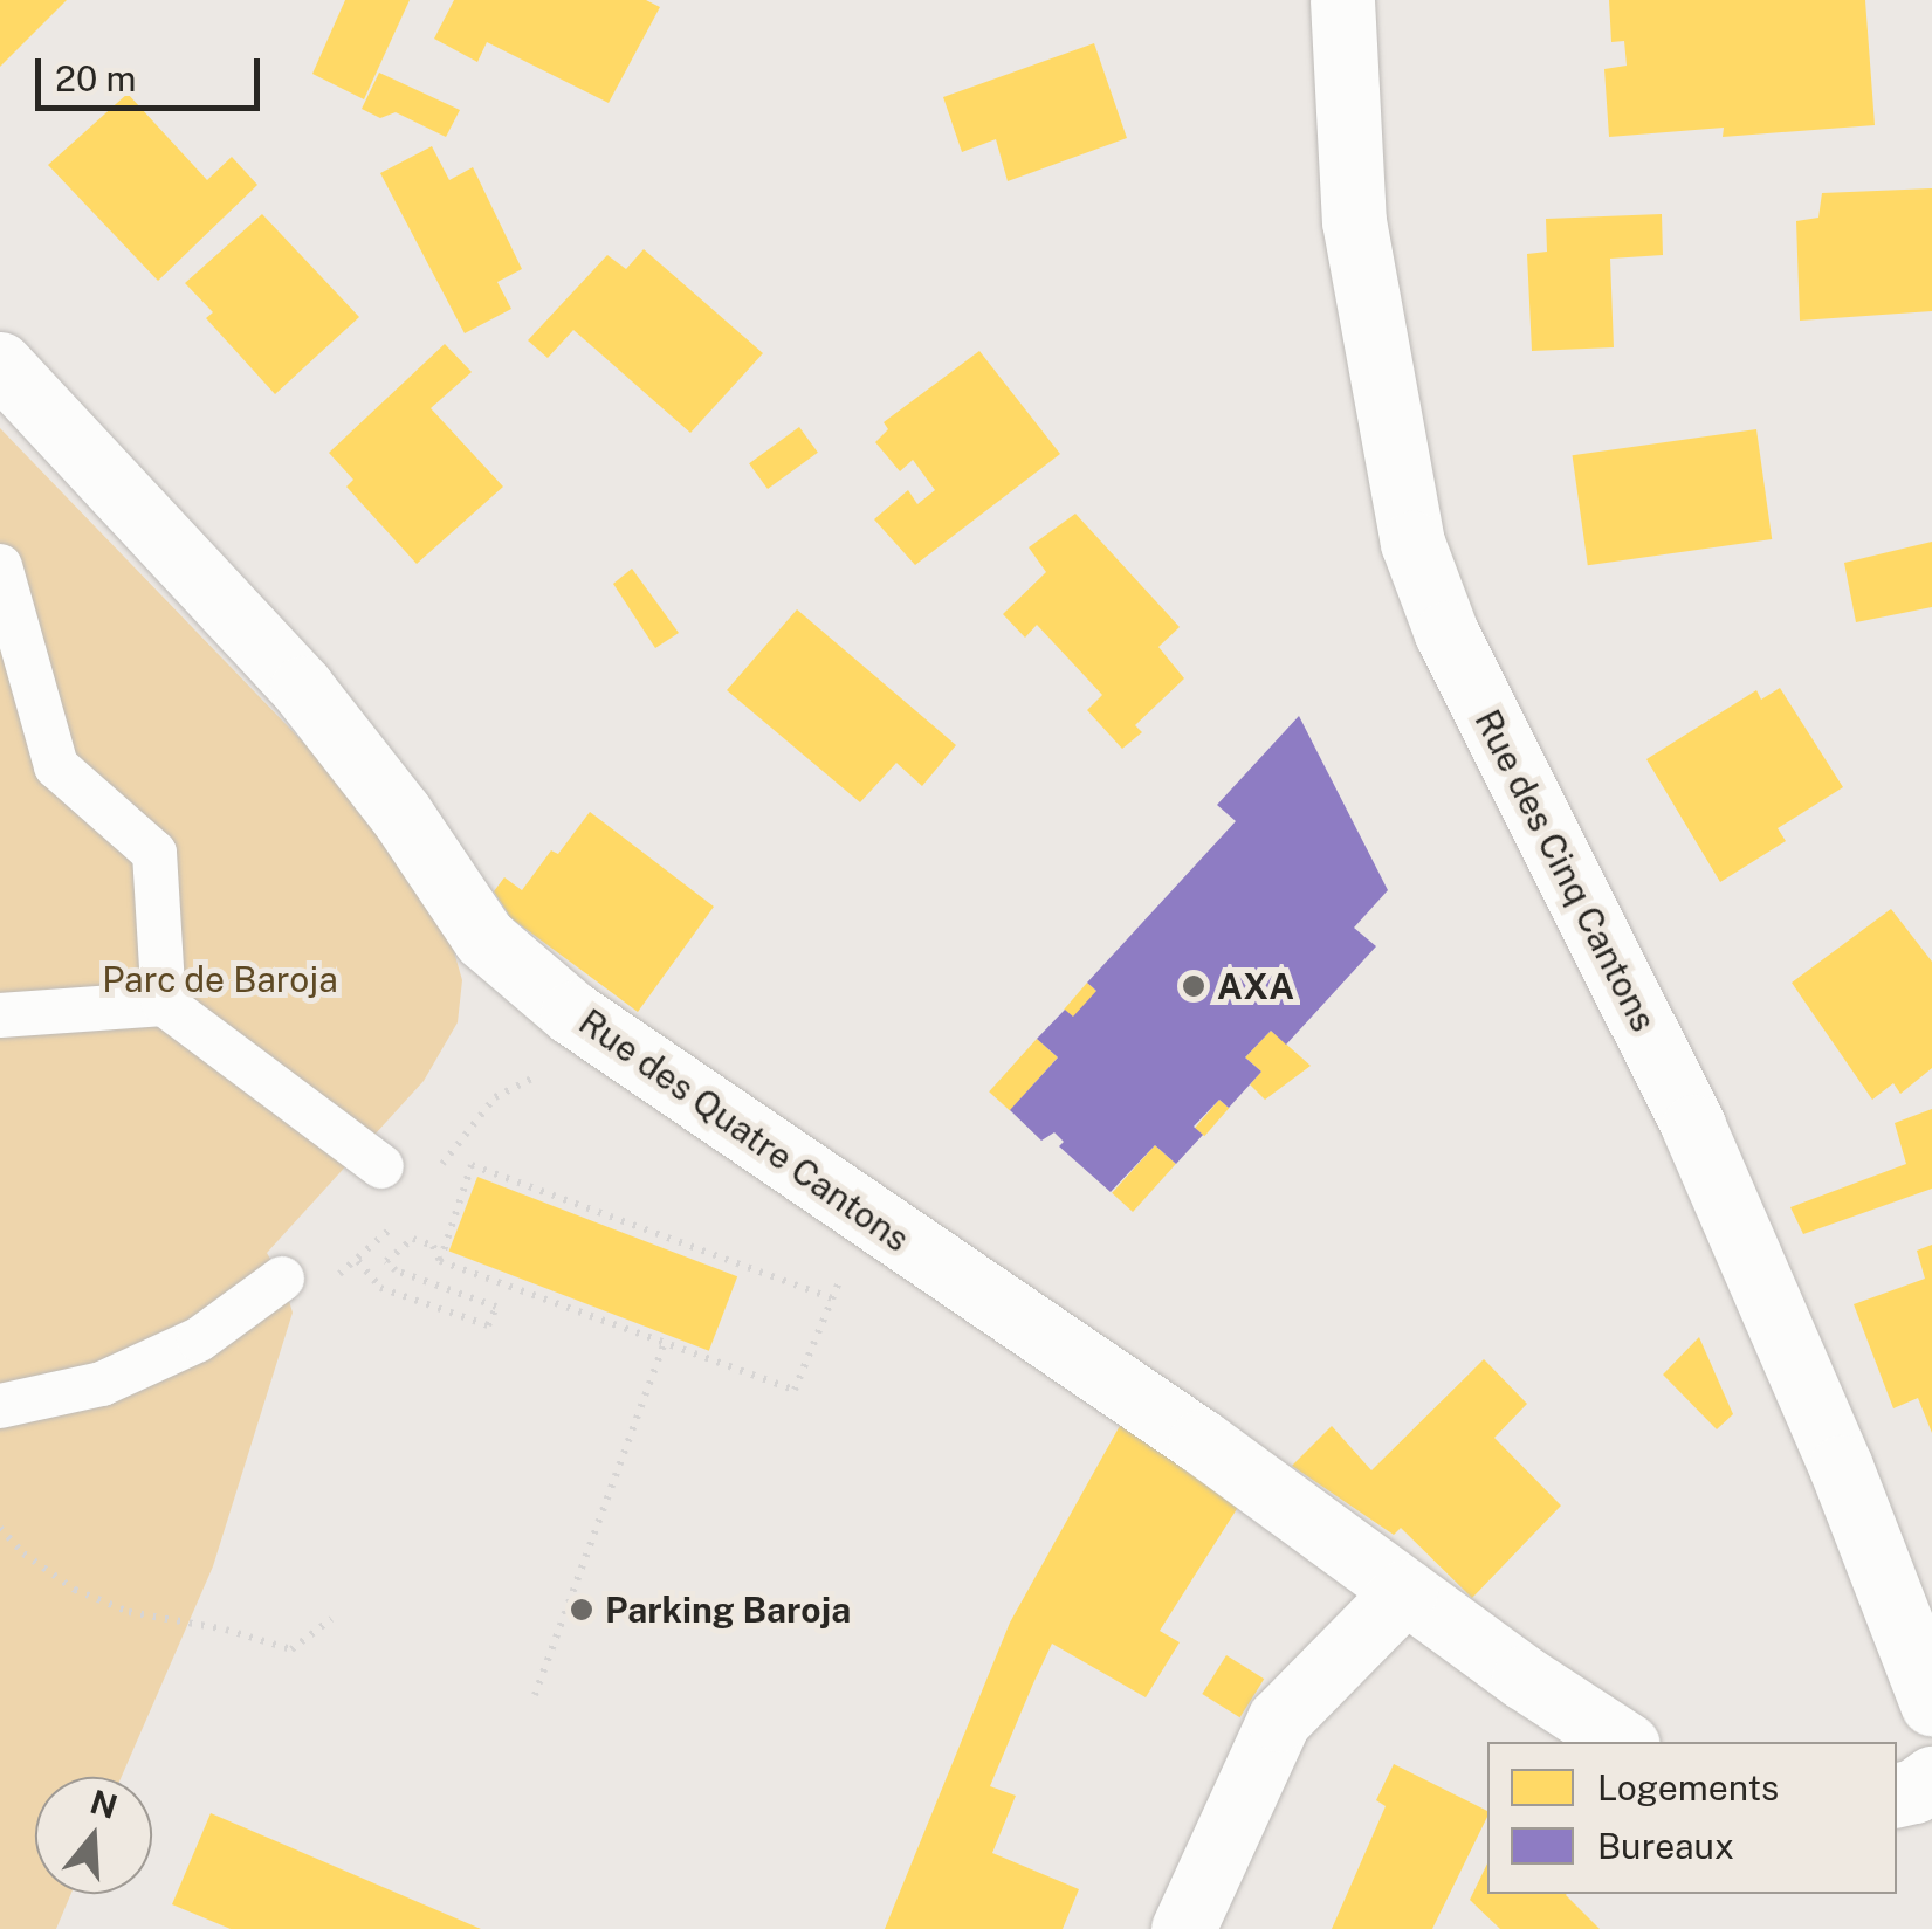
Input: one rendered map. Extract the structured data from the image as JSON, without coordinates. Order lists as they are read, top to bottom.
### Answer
{
  "streets": {
    "street": ["Rue des Cinq Cantons", "Rue des Quatre Cantons"]
  },
  "parks": ["Parc de Baroja"],
  "places": ["AXA", "Parking Baroja"],
  "legend": ["Logements", "Bureaux"],
  "scale_bar": "20 m",
  "north": "top"
}
